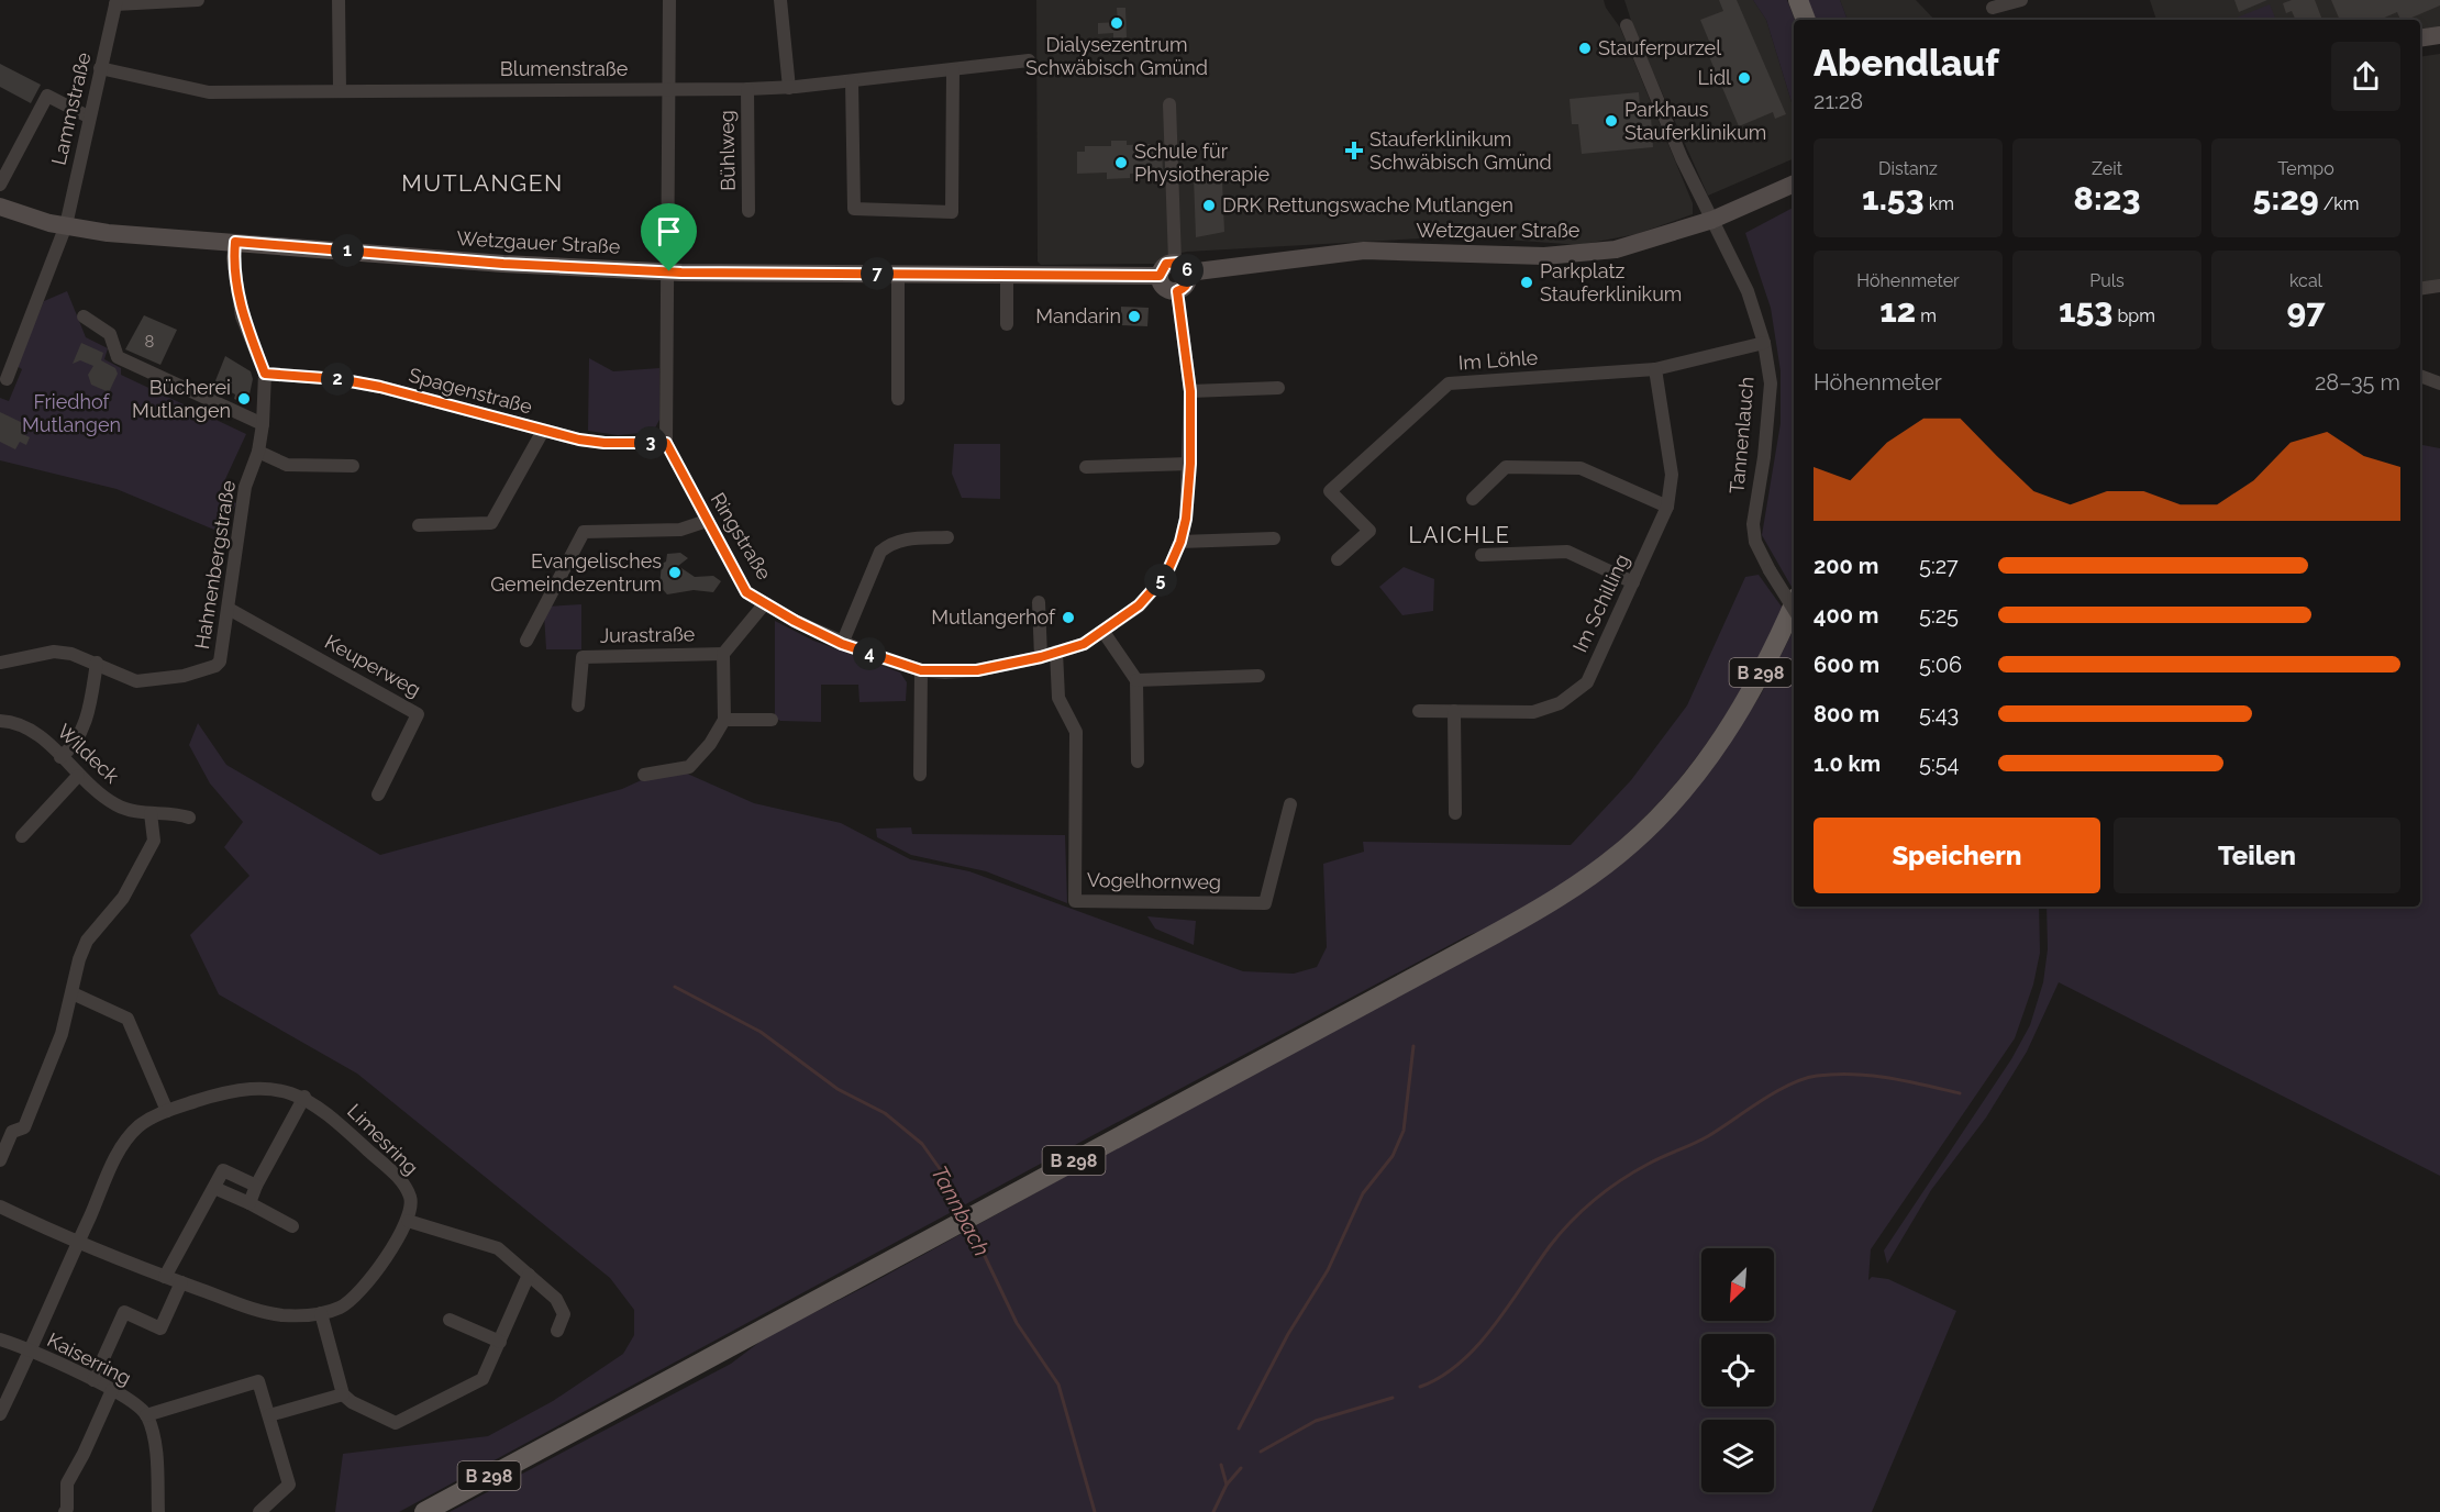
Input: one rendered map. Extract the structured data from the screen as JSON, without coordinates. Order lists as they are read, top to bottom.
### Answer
{
  "streets": {
    "main road": ["B 298"],
    "street": [
      "Blumenstraße",
      "Lammstraße",
      "Bühlweg",
      "Wetzgauer Straße",
      "Im Löhle",
      "Spagenstraße",
      "Tannenlauch",
      "Ringstraße",
      "Hahnenbergstraße",
      "Im Schilling",
      "Jurastraße",
      "Keuperweg",
      "Wildeck",
      "Vogelhornweg",
      "Limesring",
      "Kaiserring"
    ]
  },
  "crossings": [
    ["Blumenstraße", "Lammstraße"],
    ["Blumenstraße", "Bühlweg"],
    ["Blumenstraße", "Ringstraße"],
    ["Lammstraße", "Wetzgauer Straße"],
    ["Wetzgauer Straße", "Tannenlauch"],
    ["Wetzgauer Straße", "Ringstraße"],
    ["Wetzgauer Straße", "Hahnenbergstraße"],
    ["Im Löhle", "Tannenlauch"],
    ["Im Löhle", "Im Schilling"],
    ["Spagenstraße", "Ringstraße"],
    ["Spagenstraße", "Hahnenbergstraße"],
    ["Ringstraße", "Vogelhornweg"],
    ["Hahnenbergstraße", "Keuperweg"],
    ["Limesring", "Kaiserring"]
  ],
  "districts": ["MUTLANGEN", "LAICHLE"],
  "water": ["Tannbach"],
  "parks": ["Friedhof Mutlangen"],
  "places": {
    "other": [
      "Dialysezentrum Schwäbisch Gmünd",
      "Stauferpurzel",
      "Lidl",
      "Parkhaus Stauferklinikum",
      "Schule für Physiotherapie",
      "DRK Rettungswache Mutlangen",
      "Parkplatz Stauferklinikum",
      "Mandarin",
      "Bücherei Mutlangen",
      "Evangelisches Gemeindezentrum",
      "Mutlangerhof"
    ],
    "health": ["Stauferklinikum Schwäbisch Gmünd"]
  },
  "house_numbers": ["8"],
  "north": "bottom left",
  "page": {
    "heading": ["Abendlauf", "21:28"],
    "stats": [
      ["Distanz", "1.53 km"],
      ["Zeit", "8:23"],
      ["Tempo", "5:29 /km"],
      ["Höhenmeter", "12 m"],
      ["Puls", "153 bpm"],
      ["kcal", "97"]
    ],
    "pins": [
      "1",
      "6",
      "7",
      "2",
      "3",
      "5",
      "4"
    ],
    "chart": ["Höhenmeter", "28–35 m"],
    "list": [
      {
        "name": "200 m",
        "note": "5:27"
      },
      {
        "name": "400 m",
        "note": "5:25"
      },
      {
        "name": "600 m",
        "note": "5:06"
      },
      {
        "name": "800 m",
        "note": "5:43"
      },
      {
        "name": "1.0 km",
        "note": "5:54"
      }
    ],
    "buttons": ["Speichern", "Teilen"]
  }
}
